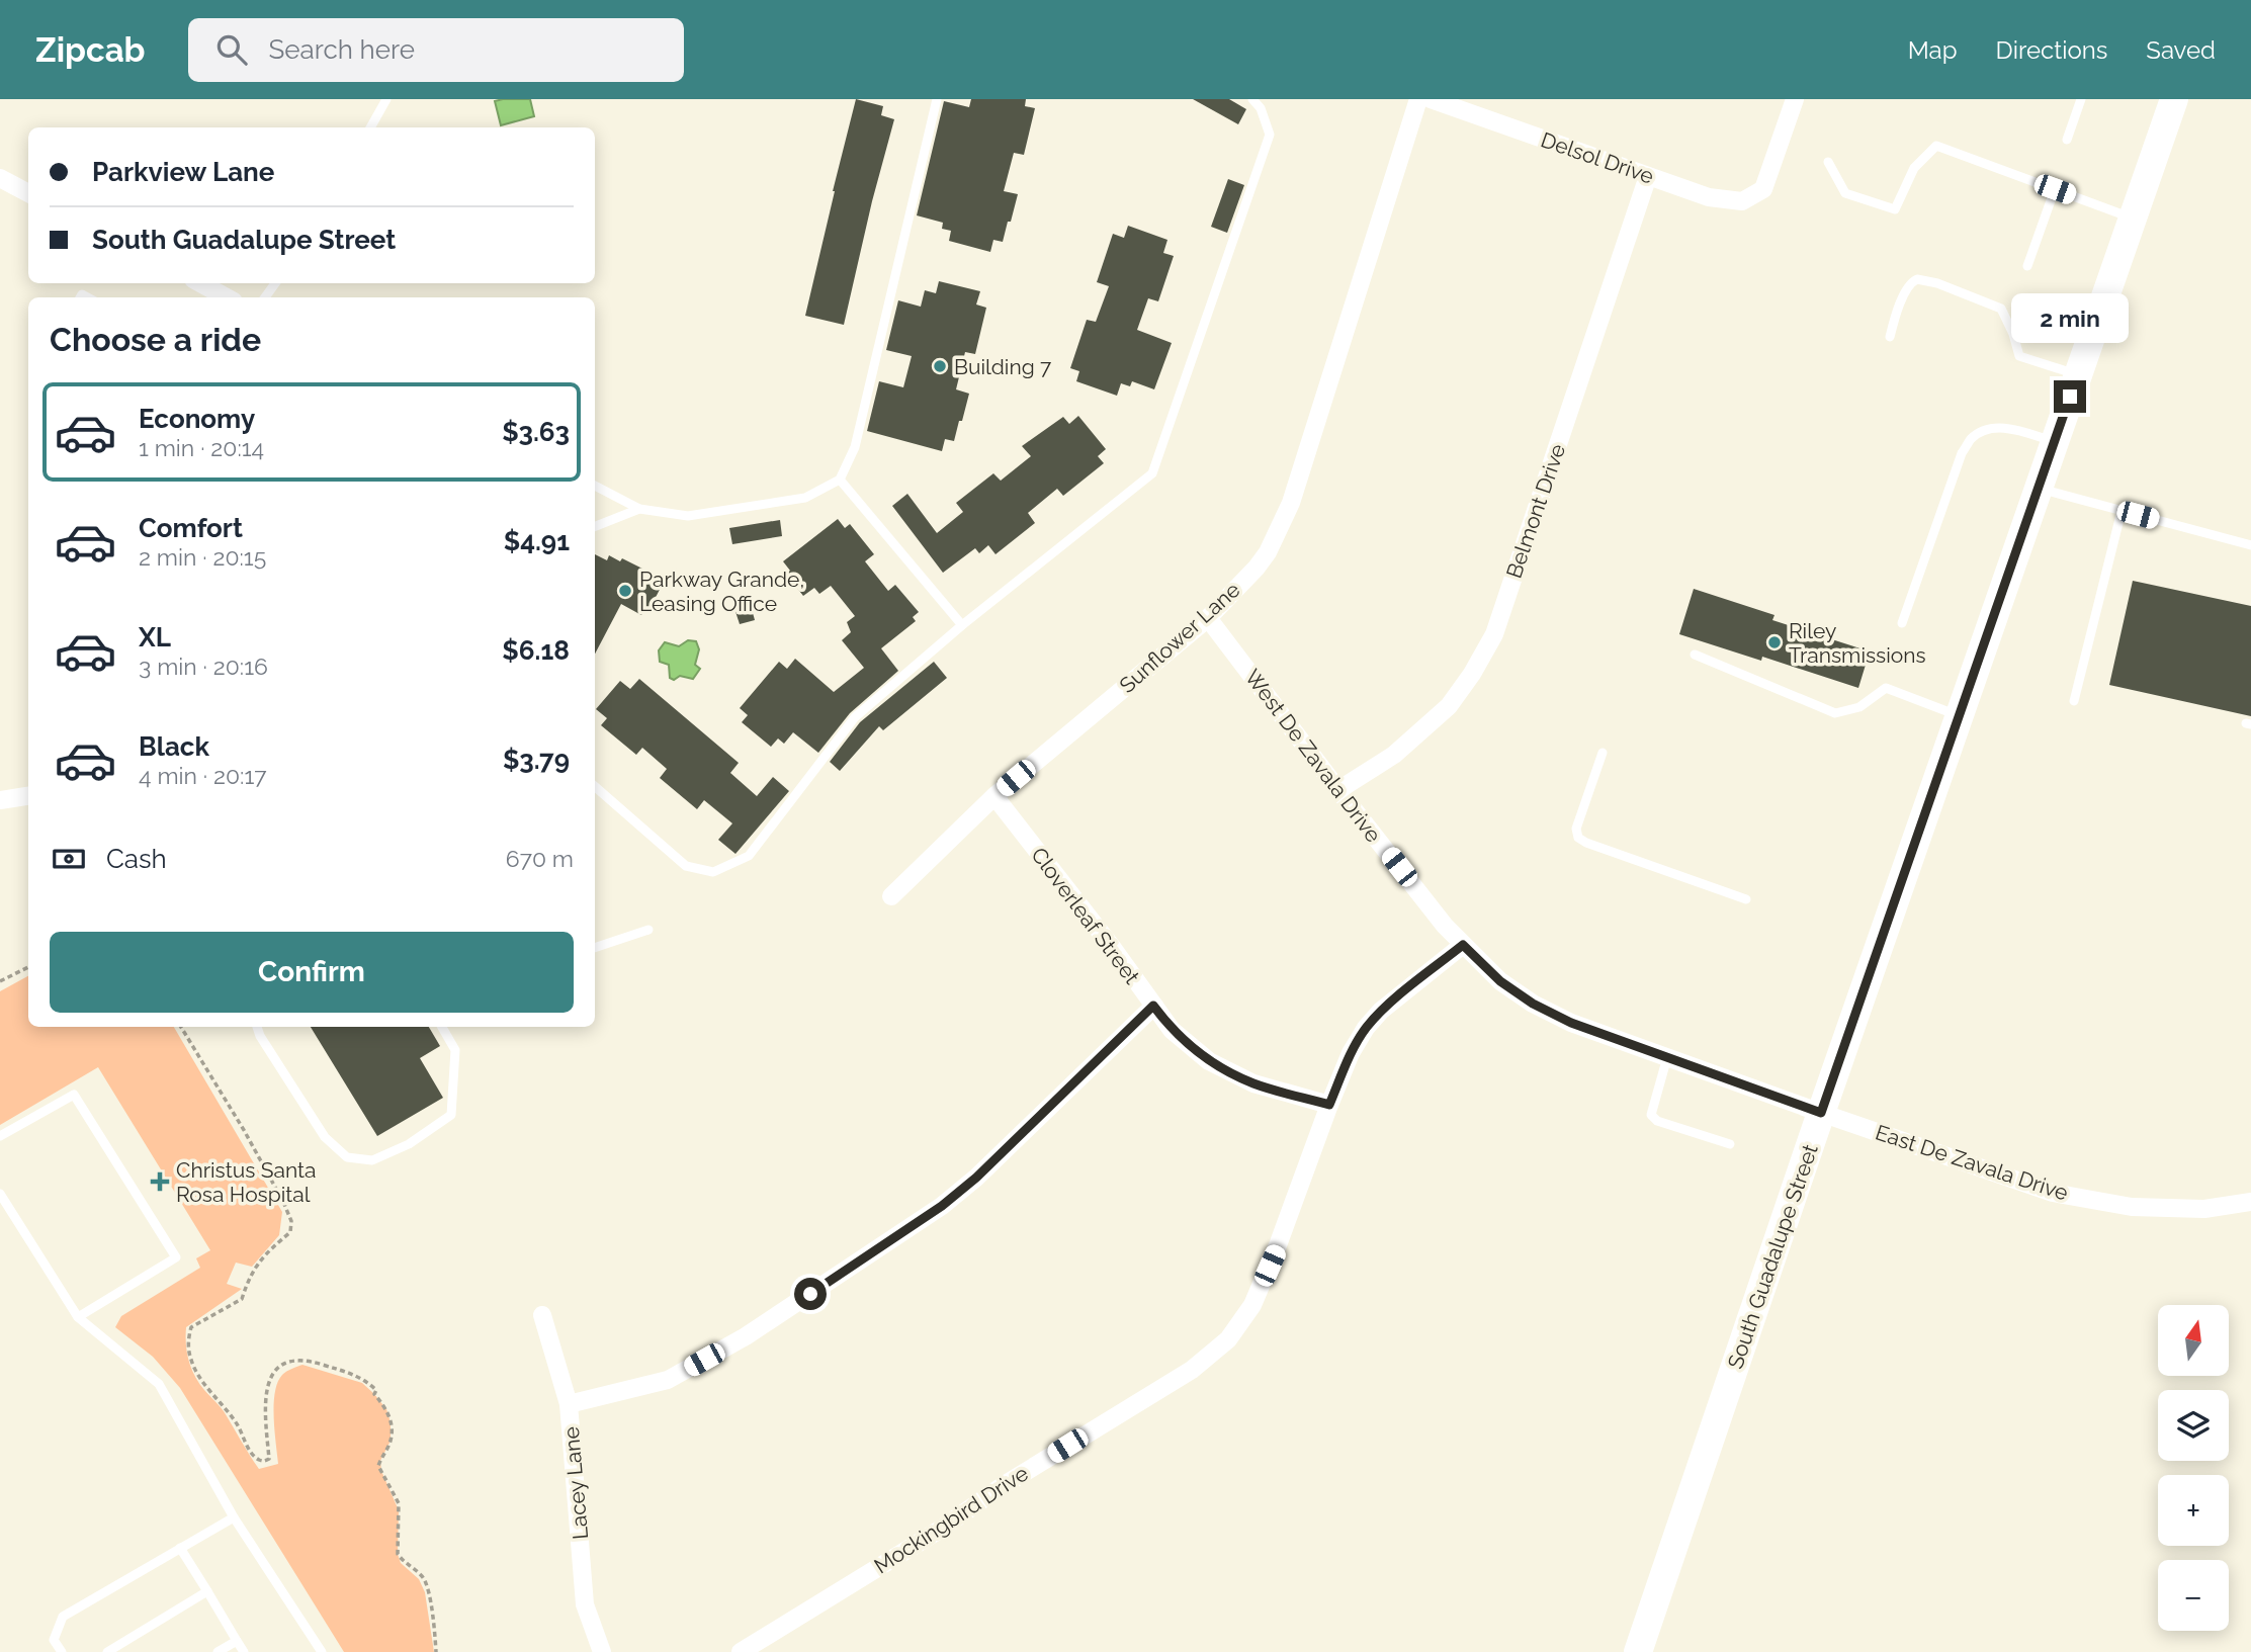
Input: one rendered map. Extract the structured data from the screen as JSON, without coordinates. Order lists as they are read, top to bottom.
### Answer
{
  "streets": {
    "main road": ["South Guadalupe Street"],
    "street": [
      "Delsol Drive",
      "Belmont Drive",
      "Sunflower Lane",
      "West De Zavala Drive",
      "Cloverleaf Street",
      "East De Zavala Drive",
      "Lacey Lane",
      "Mockingbird Drive"
    ]
  },
  "crossings": [
    ["Delsol Drive", "Belmont Drive"],
    ["Belmont Drive", "West De Zavala Drive"],
    ["Sunflower Lane", "West De Zavala Drive"],
    ["Sunflower Lane", "Cloverleaf Street"],
    ["West De Zavala Drive", "East De Zavala Drive"],
    ["West De Zavala Drive", "South Guadalupe Street"],
    ["West De Zavala Drive", "Mockingbird Drive"],
    ["Cloverleaf Street", "Mockingbird Drive"],
    ["East De Zavala Drive", "South Guadalupe Street"]
  ],
  "places": {
    "other": ["Building 7", "Parkway Grande, Leasing Office", "Riley Transmissions"],
    "health": ["Christus Santa Rosa Hospital"]
  },
  "north": "top",
  "page": {
    "header": "Zipcab",
    "search": "Search here",
    "nav": ["Map", "Directions", "Saved"],
    "banner": ["Parkview Lane", "South Guadalupe Street"],
    "bubble": "2 min",
    "heading": "Choose a ride",
    "list": [
      {
        "name": "Economy",
        "note": "1 min · 20:14",
        "value": "$3.63"
      },
      {
        "name": "Comfort",
        "note": "2 min · 20:15",
        "value": "$4.91"
      },
      {
        "name": "XL",
        "note": "3 min · 20:16",
        "value": "$6.18"
      },
      {
        "name": "Black",
        "note": "4 min · 20:17",
        "value": "$3.79"
      }
    ],
    "pay": ["Cash", "670 m"],
    "buttons": "Confirm",
    "map_buttons": ["+", "−"]
  }
}
